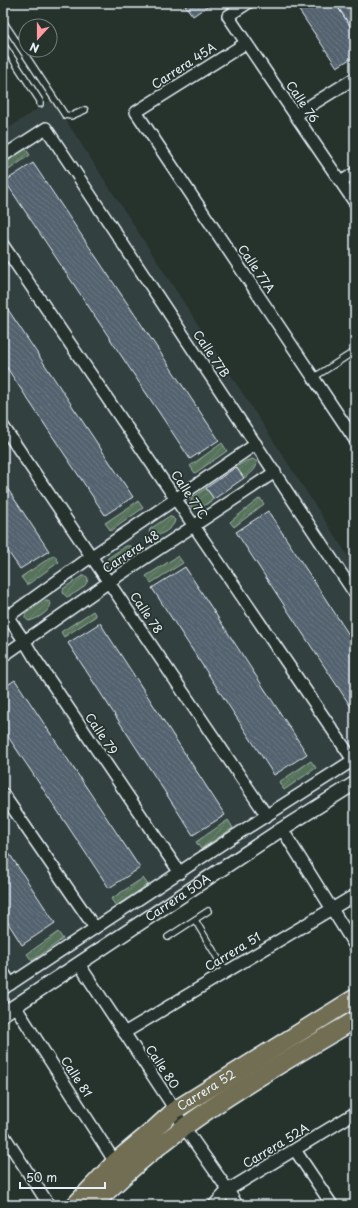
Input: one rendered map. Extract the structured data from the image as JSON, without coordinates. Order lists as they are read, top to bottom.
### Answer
{
  "streets": {
    "main road": ["Carrera 52"],
    "street": [
      "Carrera 45A",
      "Calle 76",
      "Calle 77A",
      "Calle 77B",
      "Calle 77C",
      "Carrera 48",
      "Calle 78",
      "Calle 79",
      "Carrera 50A",
      "Carrera 51",
      "Calle 80",
      "Calle 81",
      "Carrera 52A"
    ]
  },
  "crossings": [
    ["Carrera 45A", "Calle 76"],
    ["Carrera 45A", "Calle 77A"],
    ["Calle 77B", "Carrera 48"],
    ["Calle 77C", "Carrera 48"],
    ["Carrera 48", "Calle 78"],
    ["Carrera 48", "Calle 79"],
    ["Carrera 50A", "Calle 80"],
    ["Carrera 50A", "Calle 81"],
    ["Carrera 51", "Calle 80"],
    ["Calle 80", "Carrera 52"],
    ["Calle 80", "Carrera 52A"],
    ["Calle 81", "Carrera 52"]
  ],
  "scale_bar": "50 m",
  "north": "bottom"
}
